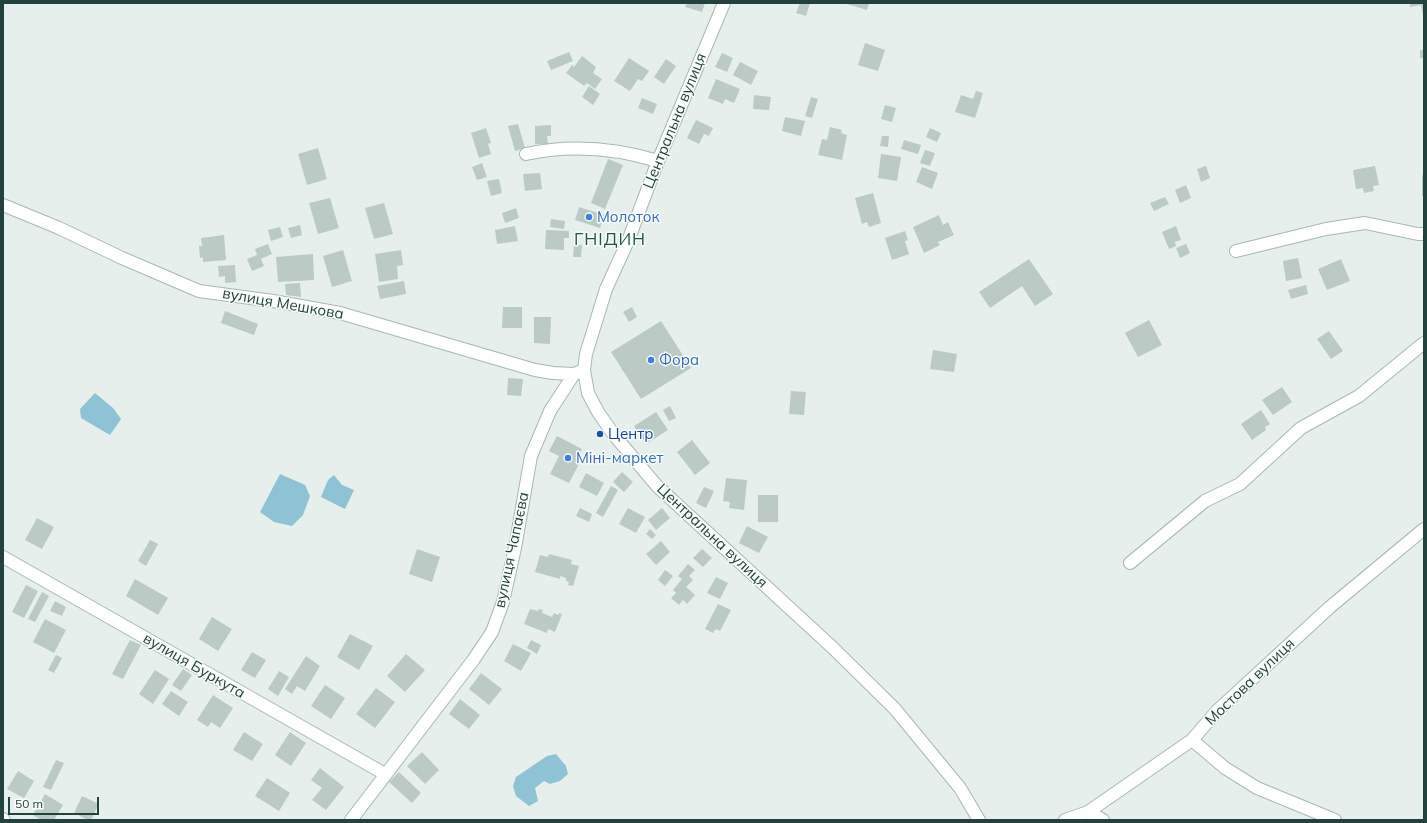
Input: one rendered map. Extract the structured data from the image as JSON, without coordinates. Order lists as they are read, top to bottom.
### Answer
{
  "streets": {
    "street": [
      "Центральна вулиця",
      "вулиця Мешкова",
      "вулиця Чапаєва",
      "вулиця Буркута",
      "Мостова вулиця"
    ]
  },
  "crossings": [
    ["Центральна вулиця", "вулиця Мешкова"],
    ["Центральна вулиця", "вулиця Чапаєва"],
    ["вулиця Мешкова", "вулиця Чапаєва"],
    ["вулиця Чапаєва", "вулиця Буркута"]
  ],
  "districts": ["ГНІДИН"],
  "places": [
    "Молоток",
    "Фора",
    "Центр",
    "Міні-маркет"
  ],
  "scale_bar": "50 m"
}
